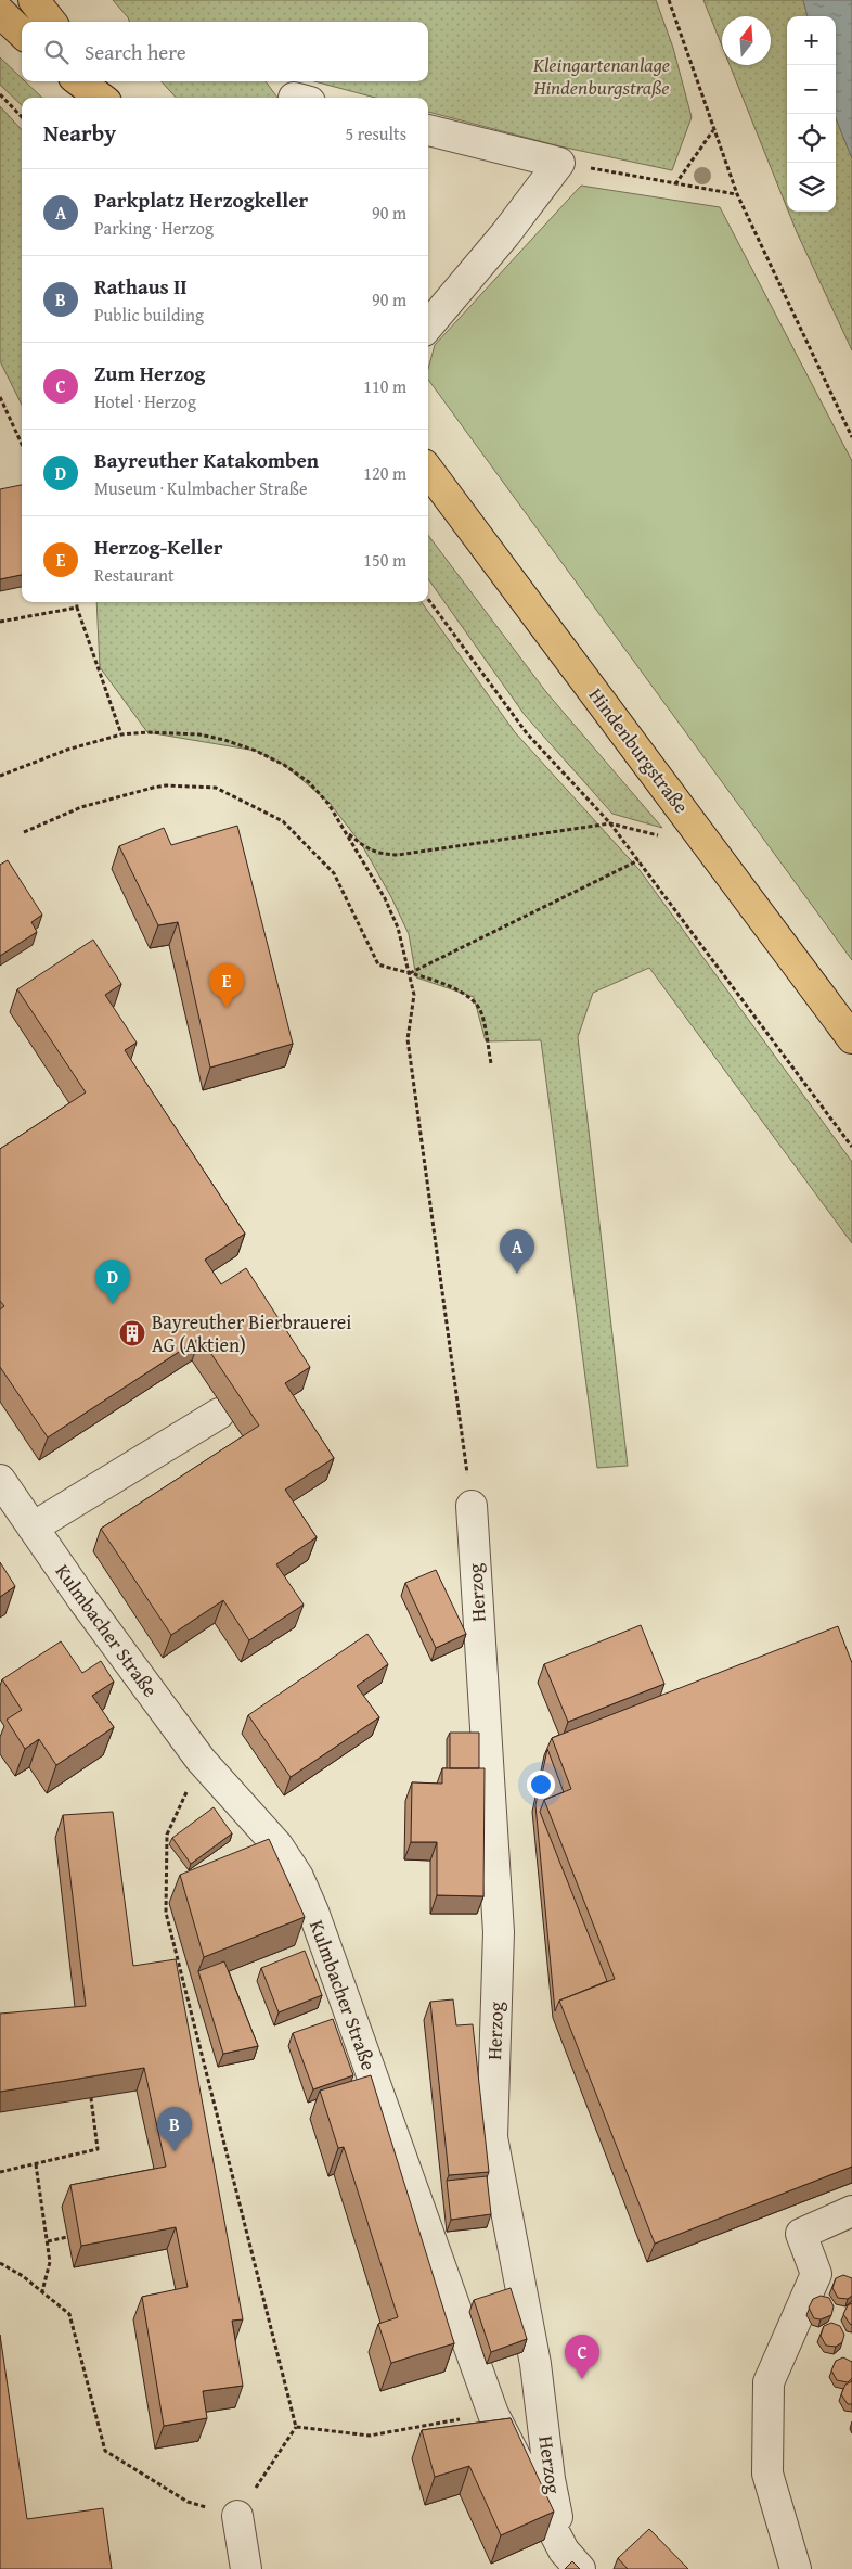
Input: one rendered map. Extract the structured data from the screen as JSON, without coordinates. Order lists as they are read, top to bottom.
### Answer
{
  "streets": {
    "main road": ["Hindenburgstraße"],
    "street": ["Herzog", "Kulmbacher Straße"]
  },
  "crossings": [
    ["Herzog", "Kulmbacher Straße"]
  ],
  "parks": ["Kleingartenanlage Hindenburgstraße"],
  "places": {
    "building": ["Bayreuther Bierbrauerei AG (Aktien)"]
  },
  "north": "top",
  "page": {
    "map_buttons": ["+", "−"],
    "search": "Search here",
    "heading": ["Nearby", "5 results"],
    "list": [
      {
        "mark": "A",
        "name": "Parkplatz Herzogkeller",
        "note": "Parking · Herzog",
        "value": "90 m"
      },
      {
        "mark": "B",
        "name": "Rathaus II",
        "note": "Public building",
        "value": "90 m"
      },
      {
        "mark": "C",
        "name": "Zum Herzog",
        "note": "Hotel · Herzog",
        "value": "110 m"
      },
      {
        "mark": "D",
        "name": "Bayreuther Katakomben",
        "note": "Museum · Kulmbacher Straße",
        "value": "120 m"
      },
      {
        "mark": "E",
        "name": "Herzog-Keller",
        "note": "Restaurant",
        "value": "150 m"
      }
    ],
    "pins": [
      "E",
      "A",
      "D",
      "B",
      "C"
    ]
  }
}
